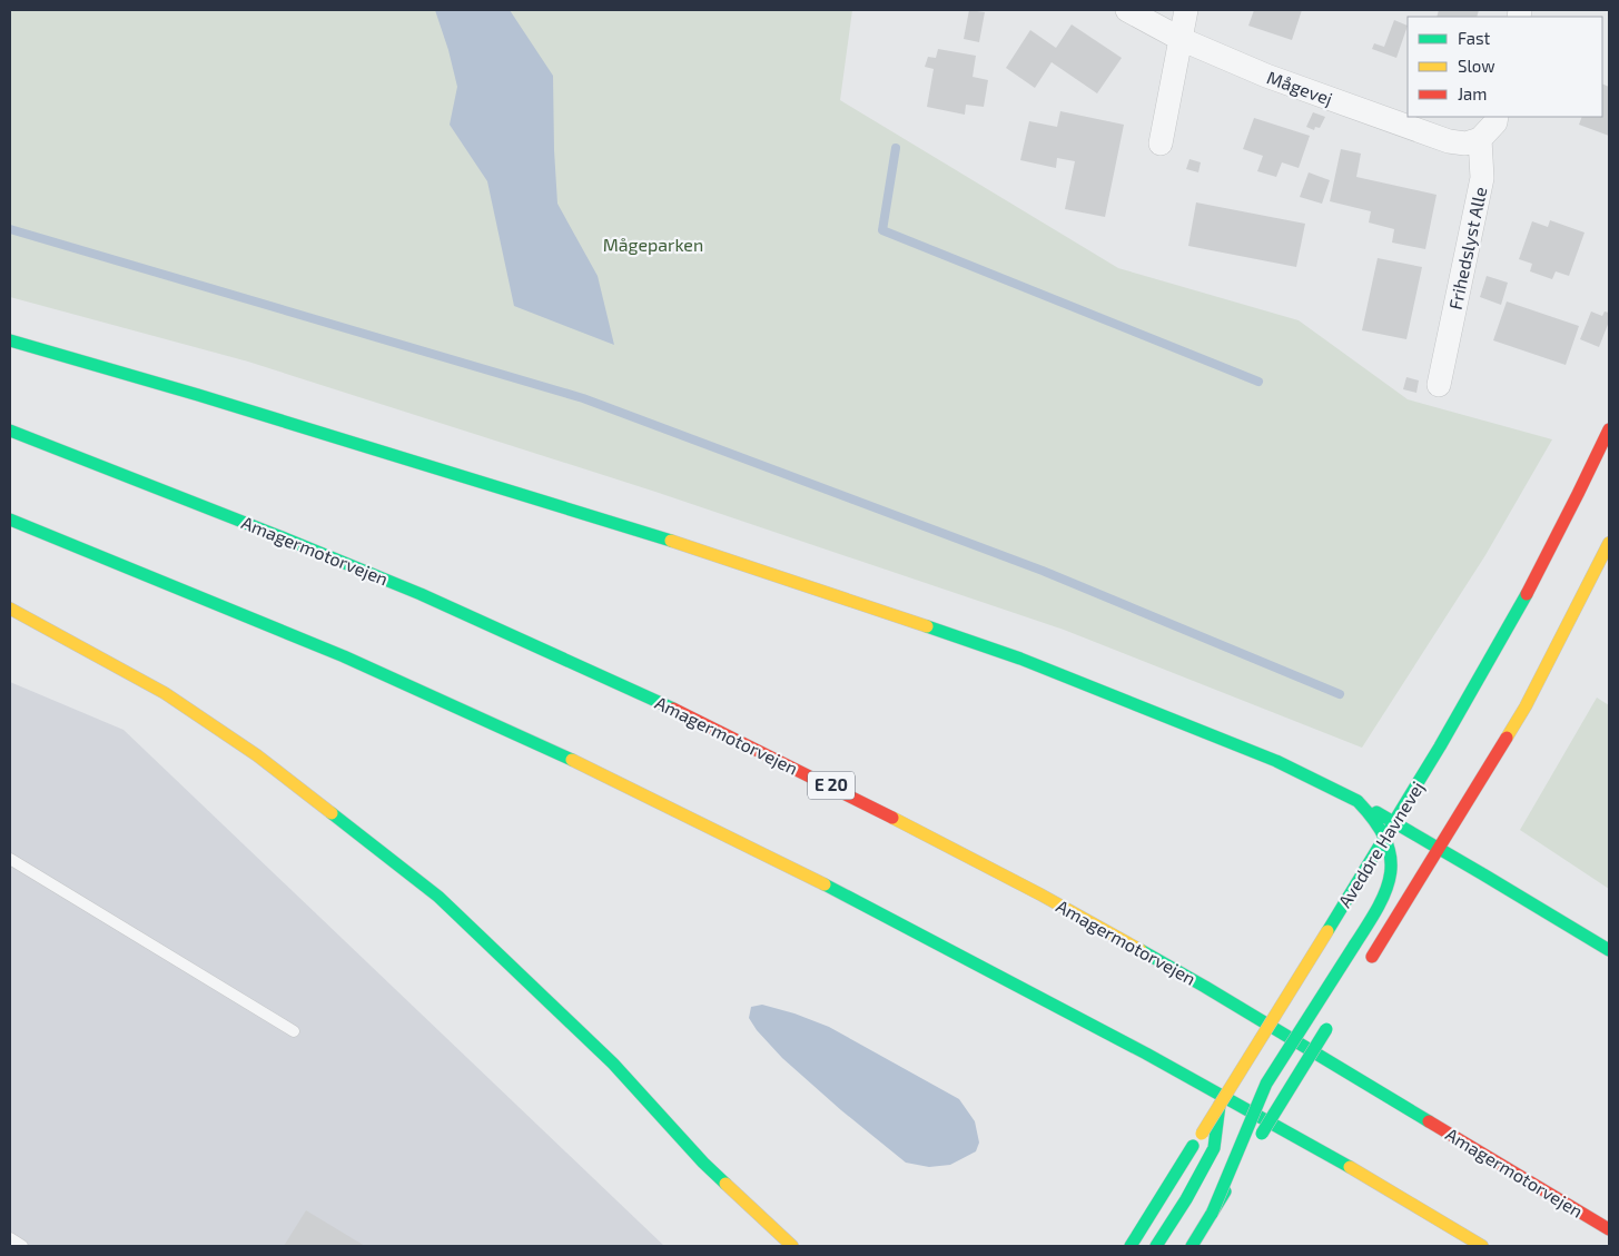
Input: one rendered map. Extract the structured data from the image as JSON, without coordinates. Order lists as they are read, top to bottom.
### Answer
{
  "streets": {
    "main road": ["Amagermotorvejen", "E 20", "Avedøre Havnevej"],
    "street": ["Mågevej", "Frihedslyst Alle"]
  },
  "crossings": [
    ["Mågevej", "Frihedslyst Alle"]
  ],
  "parks": ["Mågeparken"],
  "legend": ["Fast", "Slow", "Jam"]
}
